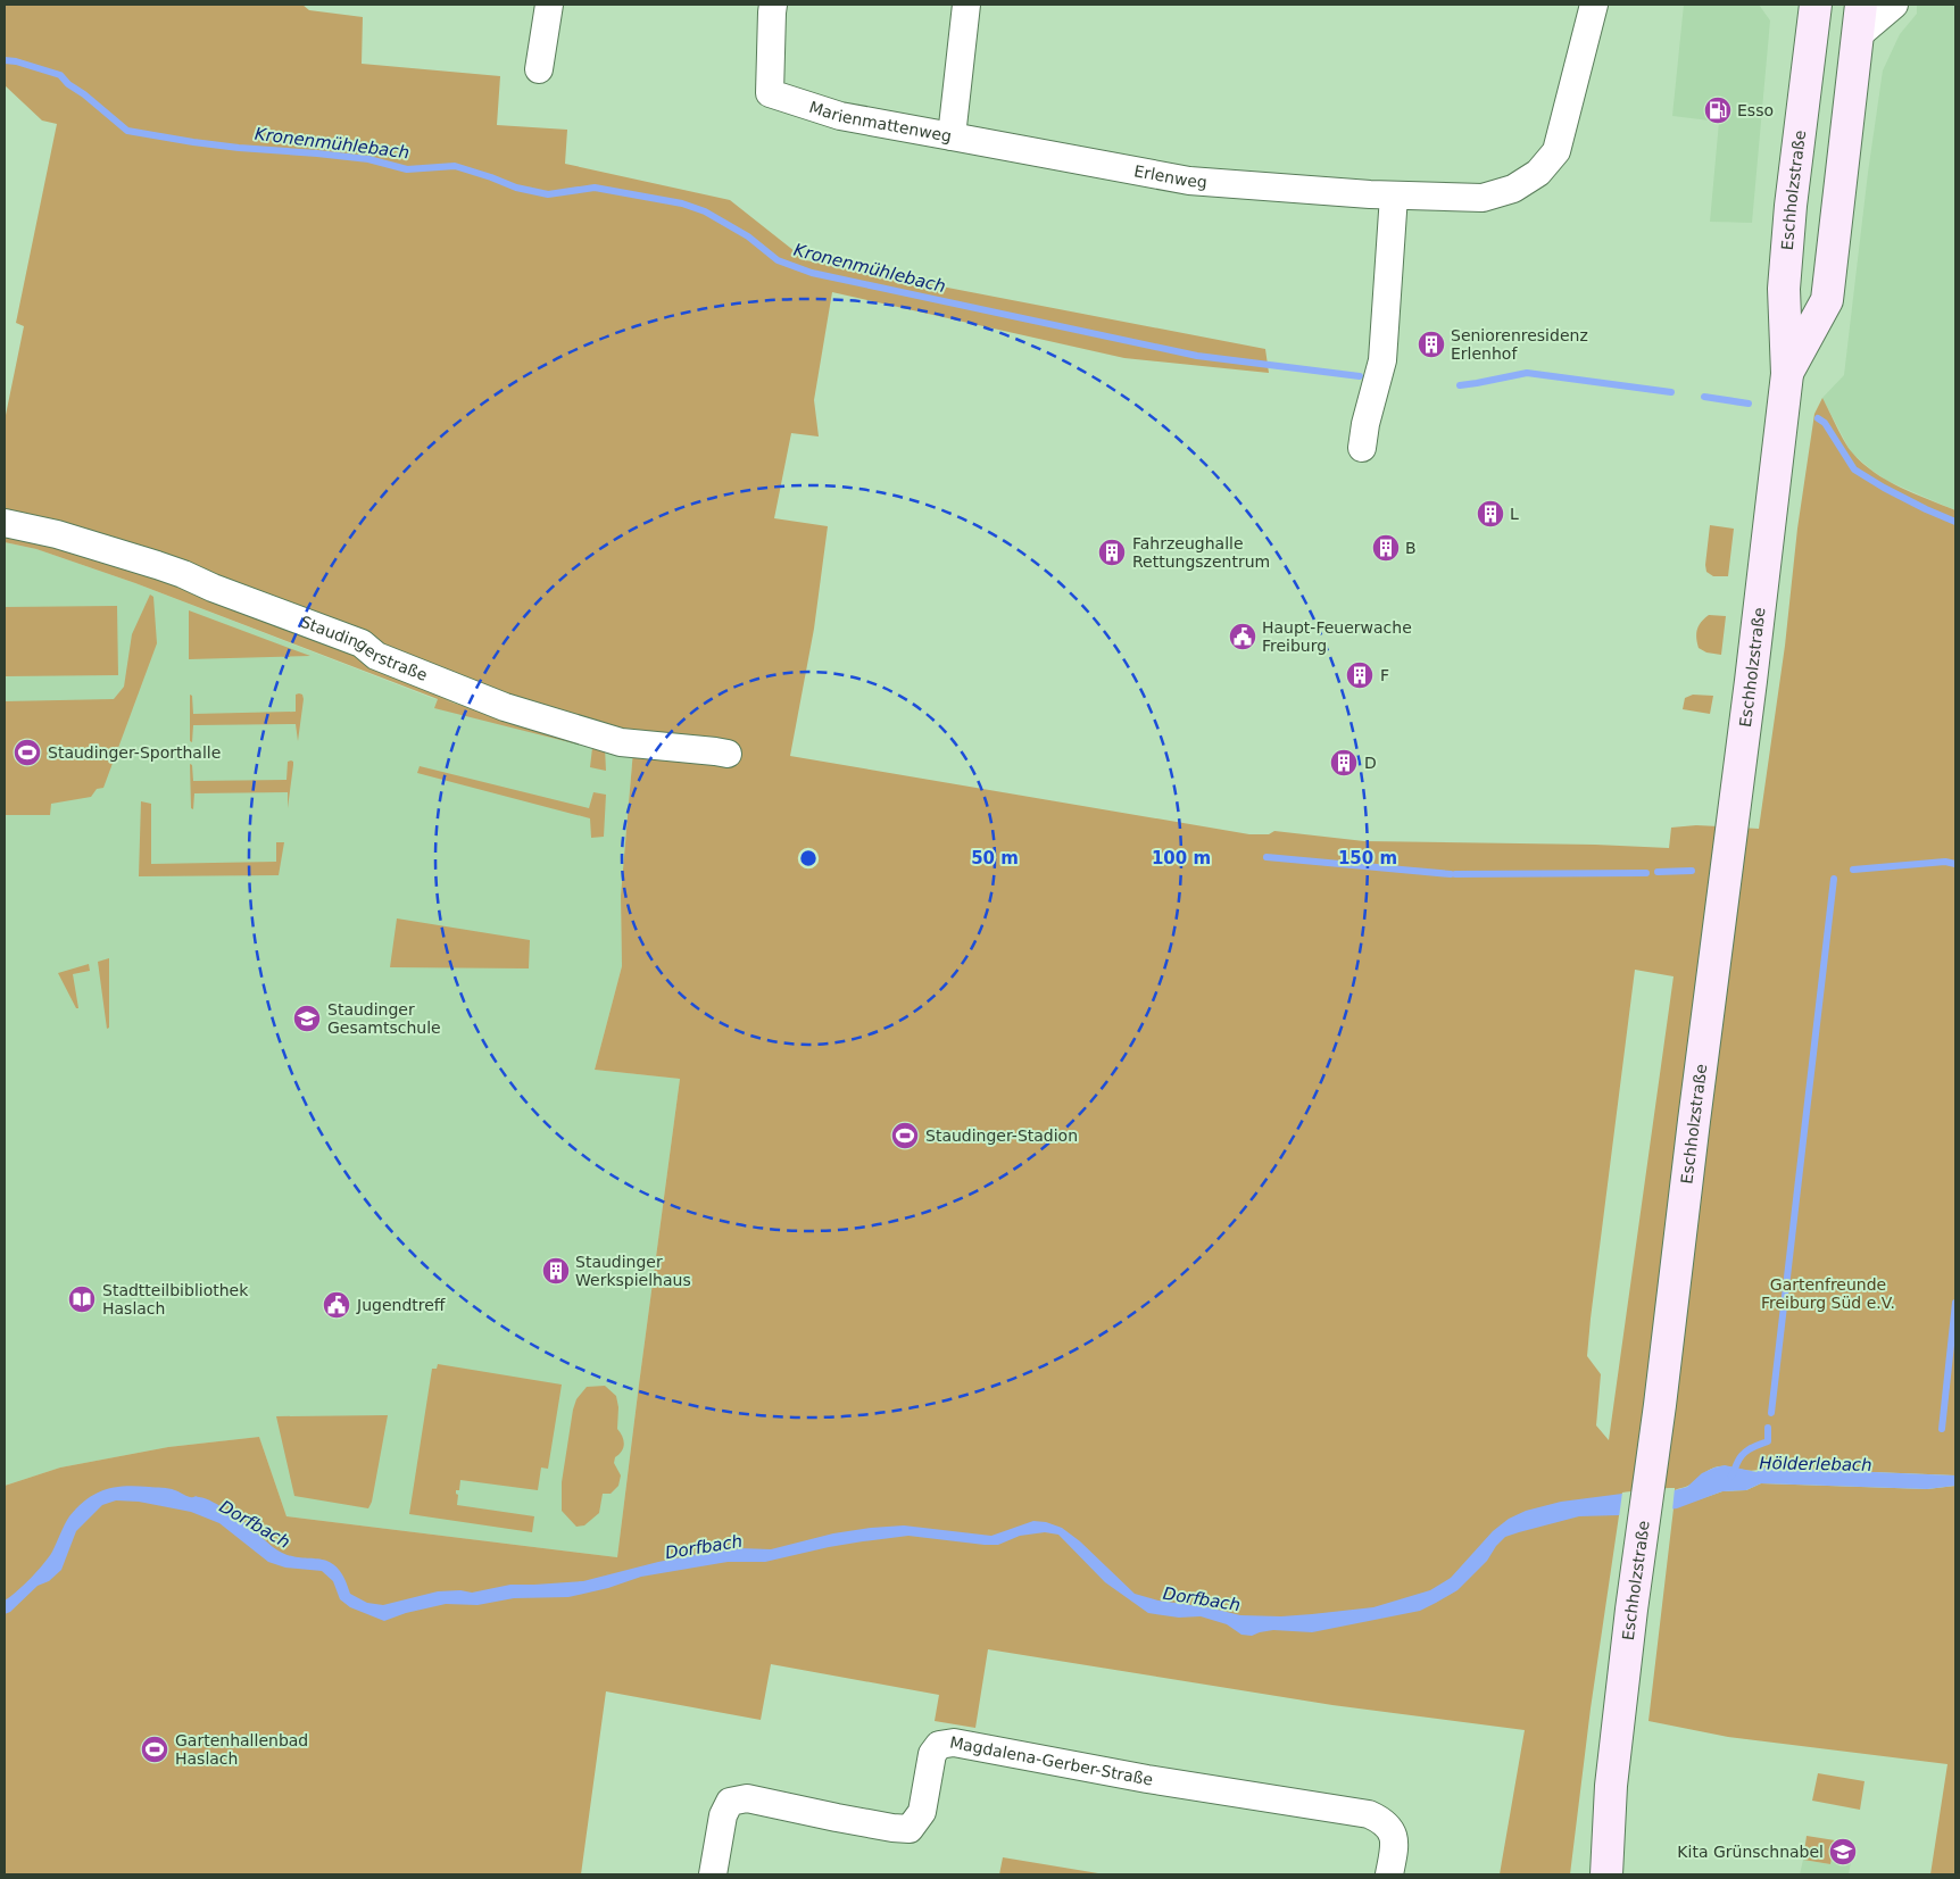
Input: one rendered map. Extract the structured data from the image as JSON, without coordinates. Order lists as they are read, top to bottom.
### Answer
{
  "streets": {
    "main road": ["Eschholzstraße"],
    "street": [
      "Marienmattenweg",
      "Erlenweg",
      "Staudingerstraße",
      "Magdalena-Gerber-Straße"
    ]
  },
  "crossings": [
    ["Marienmattenweg", "Erlenweg"]
  ],
  "water": ["Kronenmühlebach", "Hölderlebach", "Dorfbach"],
  "parks": ["Gartenfreunde Freiburg Süd e.V."],
  "places": {
    "fuel station": ["Esso"],
    "building": [
      "Seniorenresidenz Erlenhof",
      "L",
      "B",
      "Fahrzeughalle Rettungszentrum",
      "F",
      "D",
      "Staudinger Werkspielhaus"
    ],
    "public building": ["Haupt-Feuerwache Freiburg", "Jugendtreff"],
    "sports": ["Staudinger-Sporthalle", "Staudinger-Stadion", "Gartenhallenbad Haslach"],
    "school or university": ["Staudinger Gesamtschule", "Kita Grünschnabel"],
    "library": ["Stadtteilbibliothek Haslach"]
  },
  "rings": ["50 m", "100 m", "150 m"]
}
